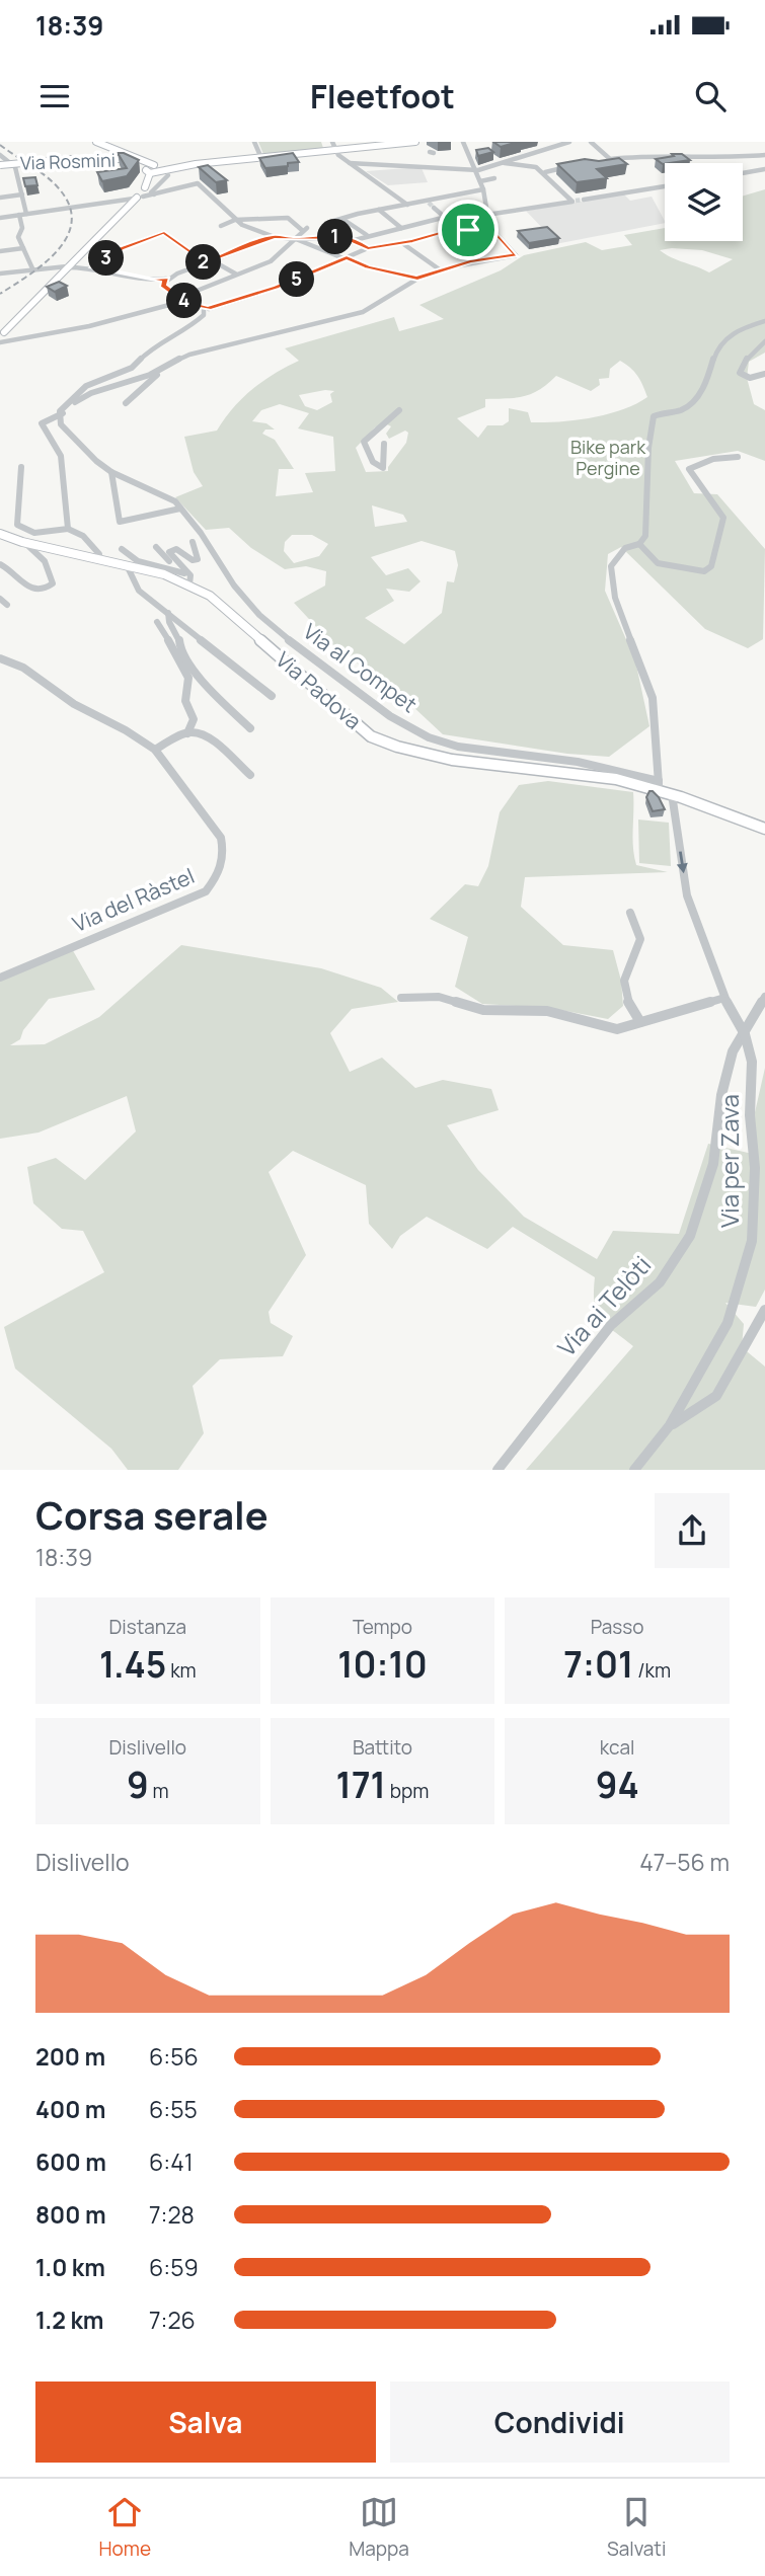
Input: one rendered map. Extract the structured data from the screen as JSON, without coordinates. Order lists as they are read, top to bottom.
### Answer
{
  "streets": {
    "main road": ["Via Rosmini", "Via Padova"],
    "street": [
      "Via al Compet",
      "Via del Ràstel",
      "Via per Zava",
      "Via ai Telòti"
    ]
  },
  "crossings": [
    ["Via al Compet", "Via Padova"],
    ["Via Padova", "Via per Zava"],
    ["Via per Zava", "Via ai Telòti"]
  ],
  "parks": ["Bike park Pergine"],
  "page": {
    "status": "18:39",
    "header": "Fleetfoot",
    "pins": [
      "1",
      "3",
      "2",
      "5",
      "4"
    ],
    "heading": ["Corsa serale", "18:39"],
    "stats": [
      ["Distanza", "1.45 km"],
      ["Tempo", "10:10"],
      ["Passo", "7:01 /km"],
      ["Dislivello", "9 m"],
      ["Battito", "171 bpm"],
      ["kcal", "94"]
    ],
    "chart": ["Dislivello", "47–56 m"],
    "list": [
      {
        "name": "200 m",
        "note": "6:56"
      },
      {
        "name": "400 m",
        "note": "6:55"
      },
      {
        "name": "600 m",
        "note": "6:41"
      },
      {
        "name": "800 m",
        "note": "7:28"
      },
      {
        "name": "1.0 km",
        "note": "6:59"
      },
      {
        "name": "1.2 km",
        "note": "7:26"
      }
    ],
    "buttons": ["Salva", "Condividi"],
    "tabs": ["Home", "Mappa", "Salvati"]
  }
}
